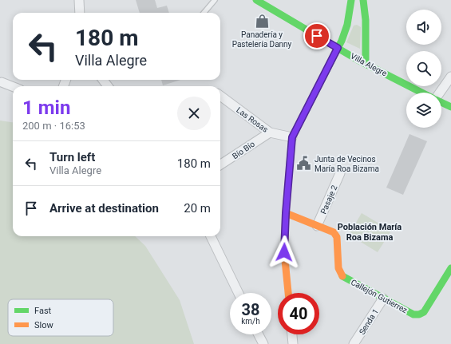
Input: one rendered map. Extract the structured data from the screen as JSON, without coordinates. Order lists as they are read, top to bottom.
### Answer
{
  "streets": {
    "street": [
      "Villa Alegre",
      "Las Rosas",
      "Bío Bío",
      "Pasaje 2",
      "Callejón Gutierrez",
      "Senda 1"
    ]
  },
  "crossings": [
    ["Las Rosas", "Bío Bío"],
    ["Pasaje 2", "Callejón Gutierrez"],
    ["Callejón Gutierrez", "Senda 1"]
  ],
  "districts": ["Población María Roa Bizama"],
  "places": {
    "shop": ["Panadería y Pastelería Danny"],
    "public building": ["Junta de Vecinos María Roa Bizama"]
  },
  "legend": ["Fast", "Slow"],
  "page": {
    "turn": ["180 m", "Villa Alegre"],
    "heading": ["1 min", "200 m · 16:53"],
    "list": [
      {
        "name": "Turn left",
        "note": "Villa Alegre",
        "value": "180 m"
      },
      {
        "name": "Arrive at destination",
        "value": "20 m"
      }
    ],
    "speed": "38 km/h",
    "limit": "40"
  }
}
